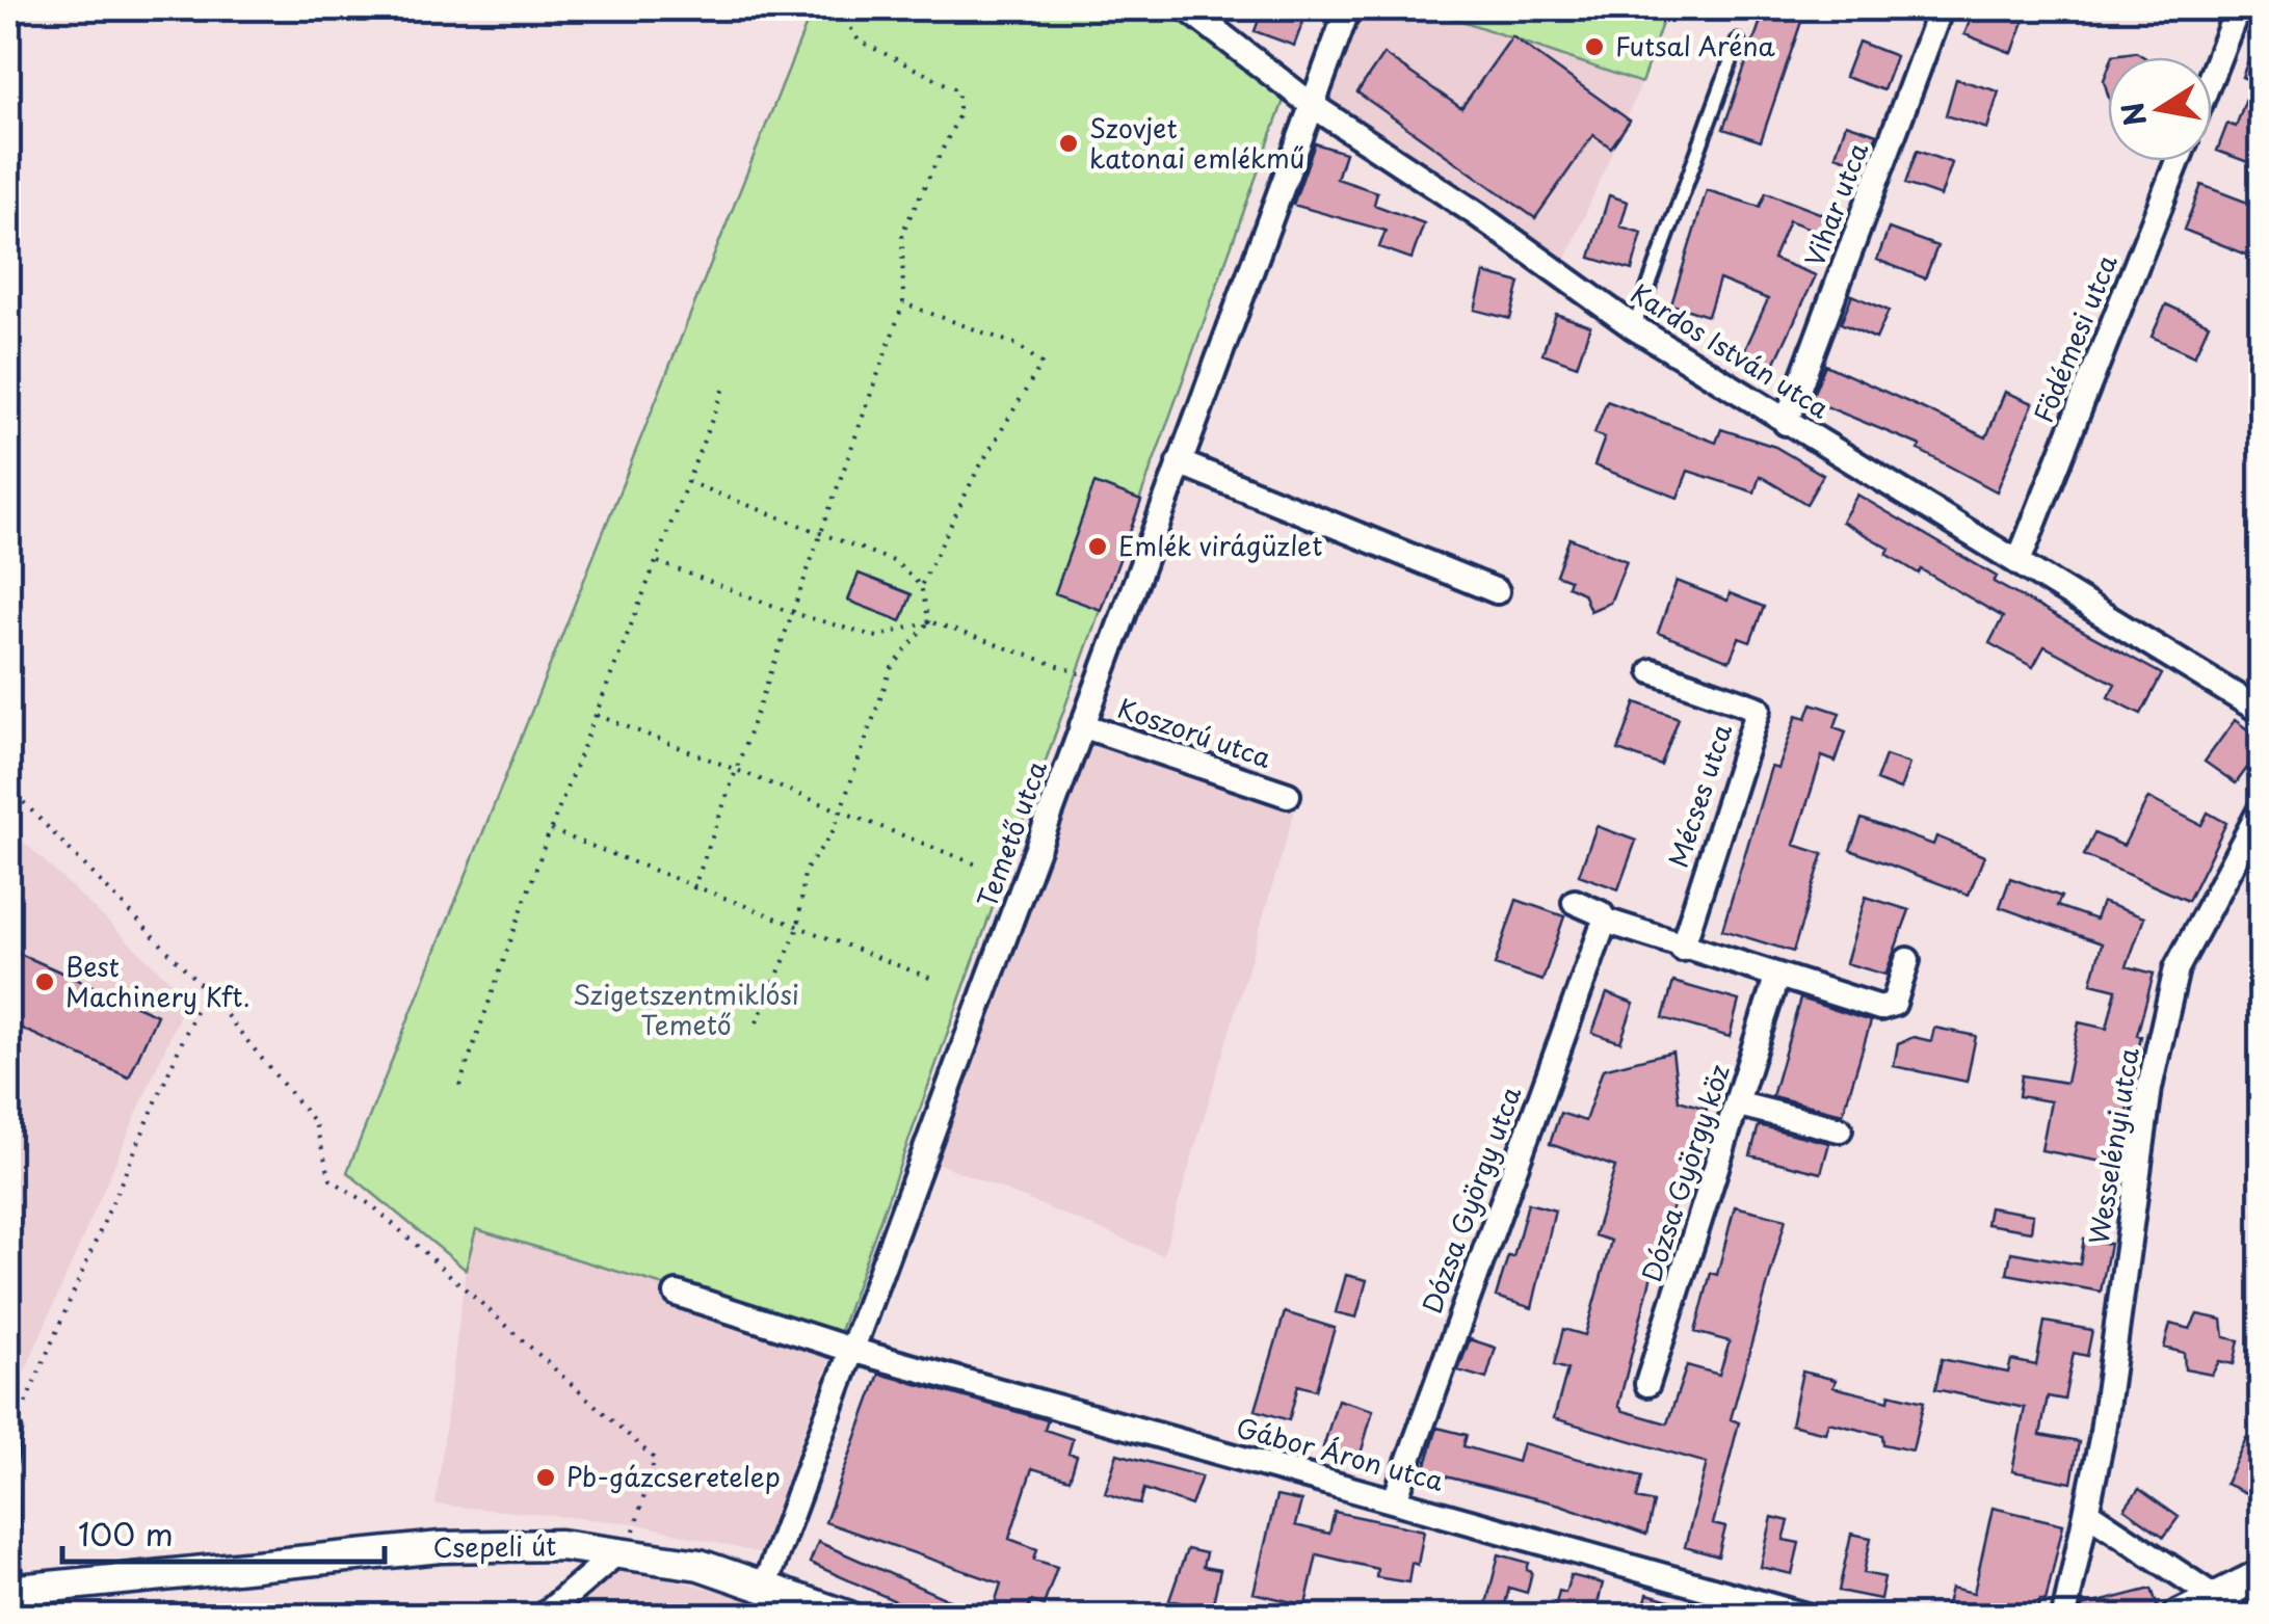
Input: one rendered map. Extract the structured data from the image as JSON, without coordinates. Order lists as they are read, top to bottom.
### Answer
{
  "streets": {
    "street": [
      "Vihar utca",
      "Födémesi utca",
      "Kardos István utca",
      "Koszorú utca",
      "Mécses utca",
      "Temető utca",
      "Wesselényi utca",
      "Dózsa György köz",
      "Dózsa György utca",
      "Gábor Áron utca",
      "Csepeli út"
    ]
  },
  "crossings": [
    ["Vihar utca", "Kardos István utca"],
    ["Födémesi utca", "Kardos István utca"],
    ["Kardos István utca", "Temető utca"],
    ["Koszorú utca", "Temető utca"],
    ["Temető utca", "Gábor Áron utca"],
    ["Temető utca", "Csepeli út"],
    ["Dózsa György utca", "Gábor Áron utca"]
  ],
  "parks": ["Szigetszentmiklósi Temető"],
  "places": [
    "Futsal Aréna",
    "Szovjet katonai emlékmű",
    "Emlék virágüzlet",
    "Best Machinery Kft.",
    "Pb-gázcseretelep"
  ],
  "scale_bar": "100 m",
  "north": "left"
}
